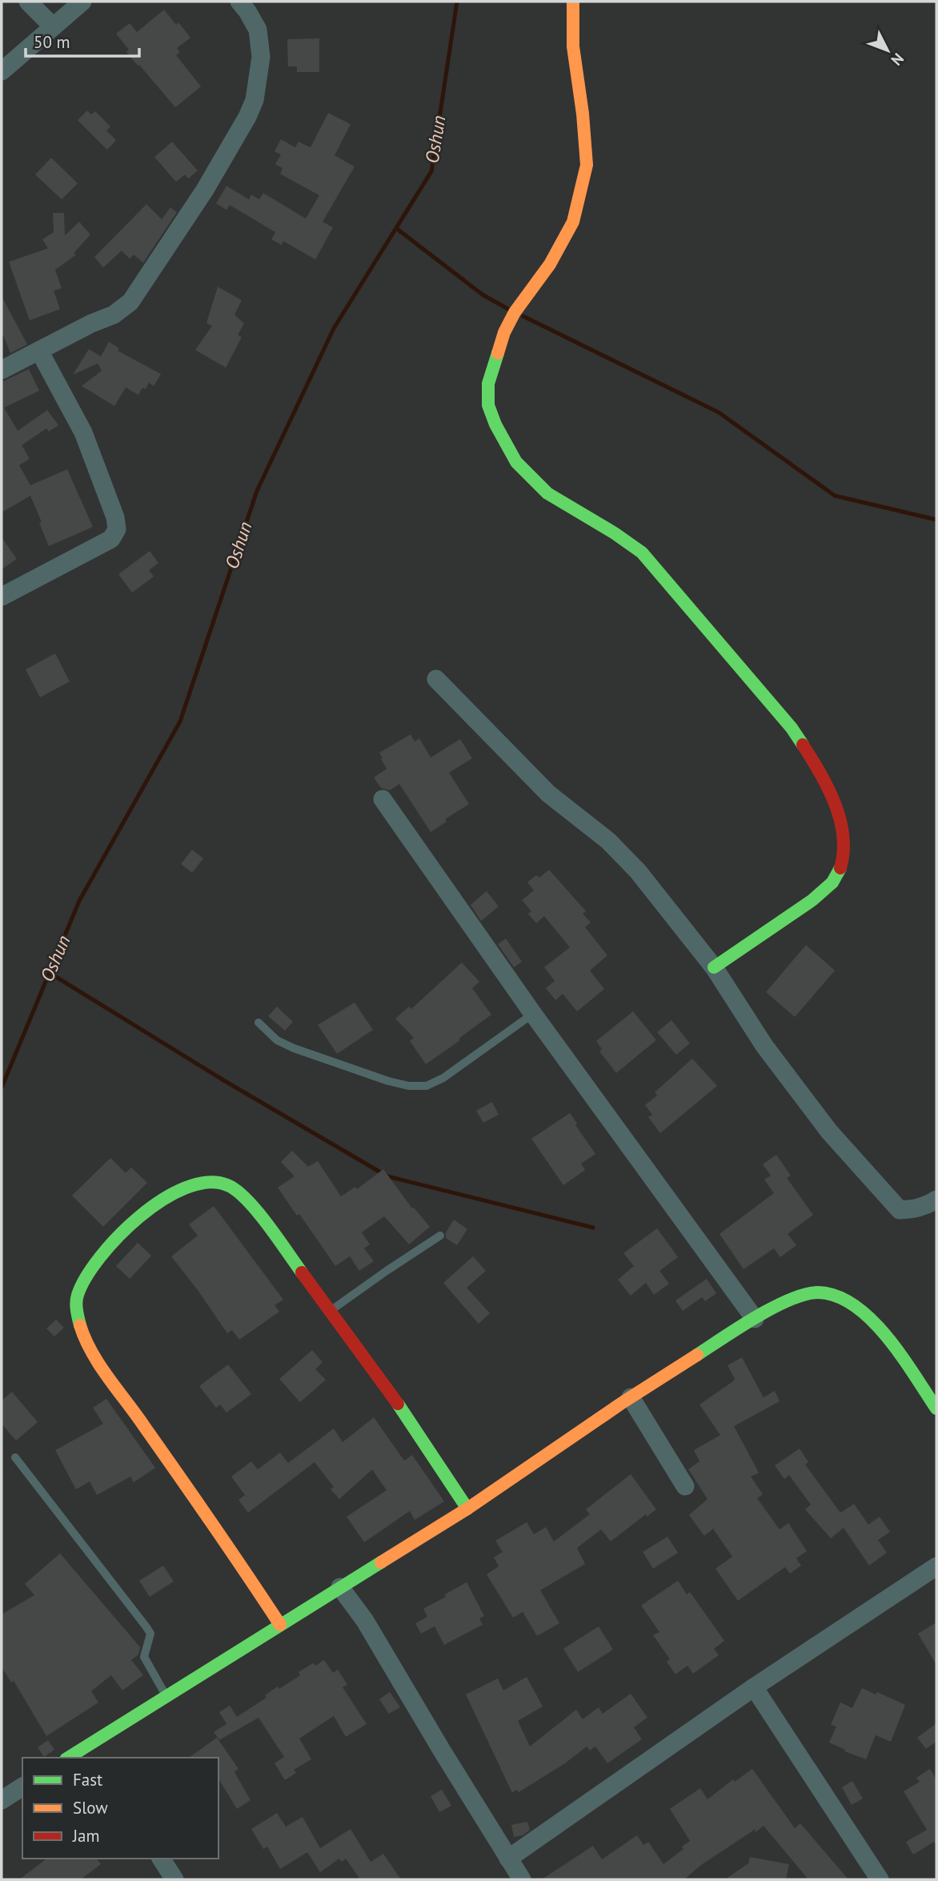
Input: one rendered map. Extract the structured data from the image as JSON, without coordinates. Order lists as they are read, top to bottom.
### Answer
{
  "water": ["Oshun"],
  "legend": ["Fast", "Slow", "Jam"],
  "scale_bar": "50 m",
  "north": "bottom right"
}
